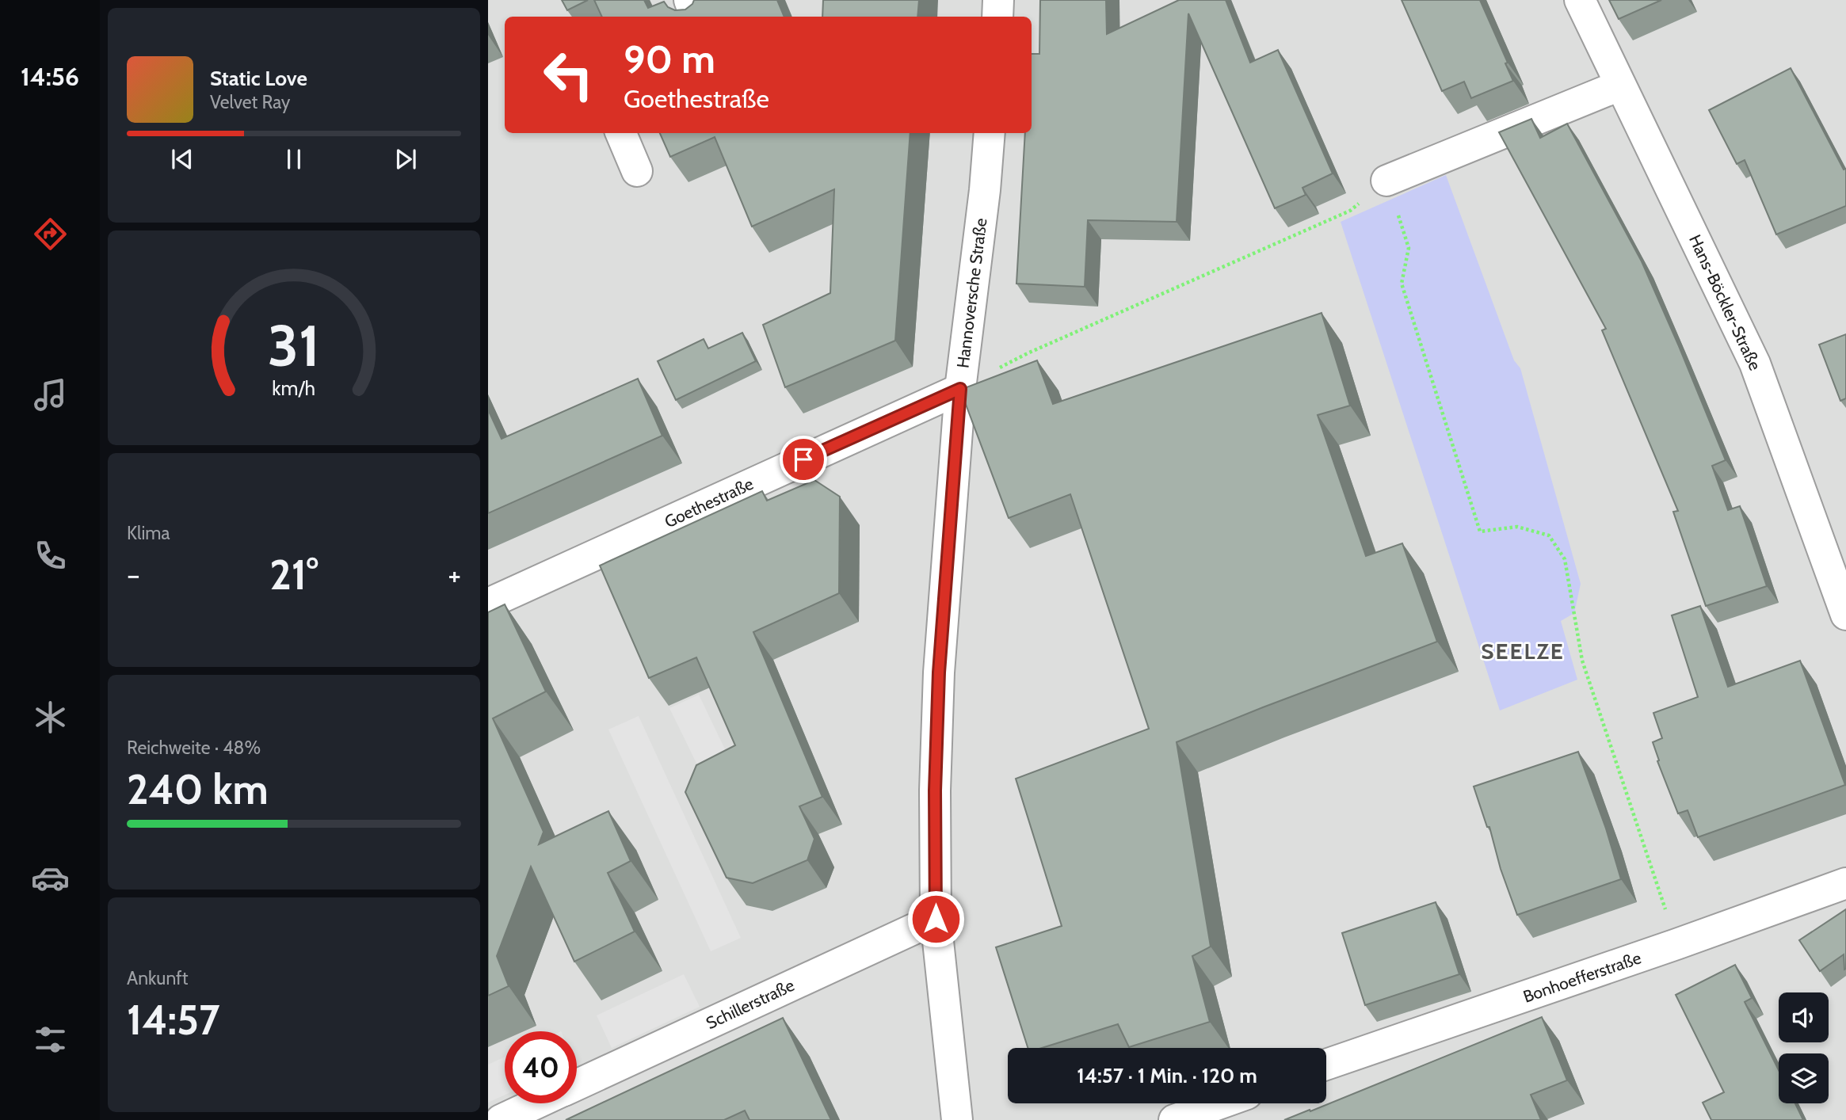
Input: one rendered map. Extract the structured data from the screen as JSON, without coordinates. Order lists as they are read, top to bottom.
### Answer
{
  "streets": {
    "street": [
      "Hannoversche Straße",
      "Hans-Böckler-Straße",
      "Goethestraße",
      "Bonhoefferstraße",
      "Schillerstraße"
    ]
  },
  "crossings": [
    ["Hannoversche Straße", "Goethestraße"],
    ["Hannoversche Straße", "Schillerstraße"]
  ],
  "districts": ["SEELZE"],
  "page": {
    "tabs": "14:56",
    "turn": ["90 m", "Goethestraße"],
    "song": ["Static Love", "Velvet Ray"],
    "tile": [
      "Klima",
      ["Reichweite · 48%", "240 km"],
      ["Ankunft", "14:57"]
    ],
    "heat": ["−", "21°", "+"],
    "limit": "40",
    "trip": "14:57 · 1 Min. · 120 m",
    "gauge": ["31", "km/h"]
  }
}
